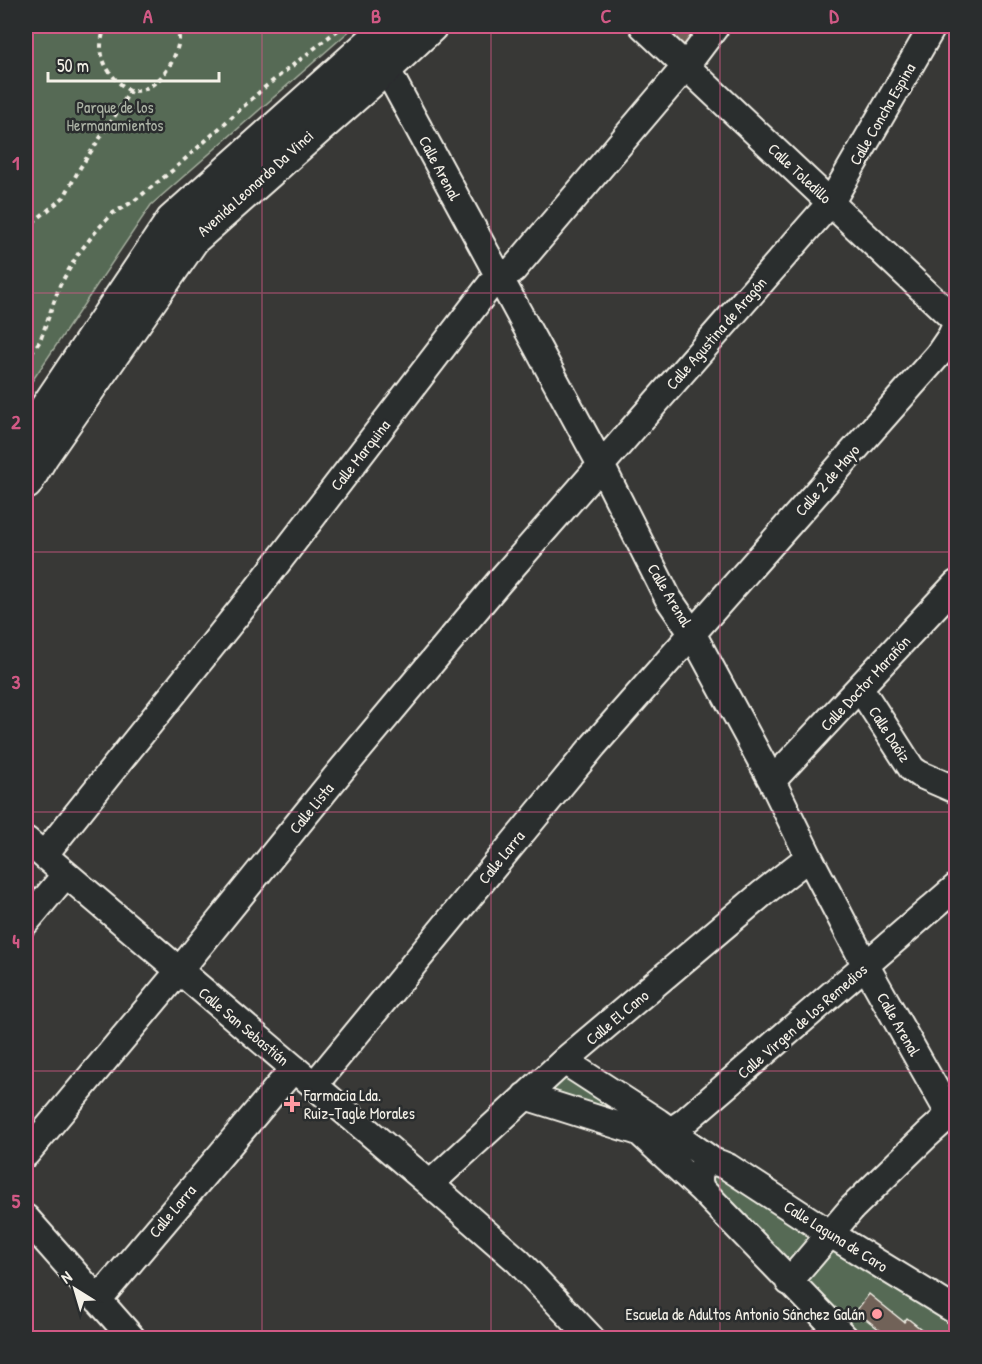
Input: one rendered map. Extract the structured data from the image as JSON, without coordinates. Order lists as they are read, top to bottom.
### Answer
{
  "streets": {
    "street": [
      "Calle Concha Espina",
      "Calle Arenal",
      "Calle Toledillo",
      "Avenida Leonardo Da Vinci",
      "Calle Agustina de Aragón",
      "Calle Marquina",
      "Calle 2 de Mayo",
      "Calle Doctor Marañón",
      "Calle Daóiz",
      "Calle Lista",
      "Calle Larra",
      "Calle El Cano",
      "Calle Virgen de los Remedios",
      "Calle San Sebastián",
      "Calle Laguna de Caro"
    ]
  },
  "crossings": [
    ["Calle Concha Espina", "Calle Toledillo"],
    ["Calle Concha Espina", "Calle Agustina de Aragón"],
    ["Calle Arenal", "Avenida Leonardo Da Vinci"],
    ["Calle Arenal", "Calle Agustina de Aragón"],
    ["Calle Arenal", "Calle Marquina"],
    ["Calle Arenal", "Calle 2 de Mayo"],
    ["Calle Arenal", "Calle Doctor Marañón"],
    ["Calle Arenal", "Calle Lista"],
    ["Calle Arenal", "Calle Larra"],
    ["Calle Arenal", "Calle El Cano"],
    ["Calle Arenal", "Calle Virgen de los Remedios"],
    ["Calle Toledillo", "Calle Agustina de Aragón"],
    ["Calle Toledillo", "Calle Marquina"],
    ["Calle Toledillo", "Calle 2 de Mayo"],
    ["Calle Agustina de Aragón", "Calle Lista"],
    ["Calle Marquina", "Calle San Sebastián"],
    ["Calle 2 de Mayo", "Calle Larra"],
    ["Calle Doctor Marañón", "Calle Daóiz"],
    ["Calle Lista", "Calle San Sebastián"],
    ["Calle Larra", "Calle San Sebastián"],
    ["Calle El Cano", "Calle San Sebastián"],
    ["Calle El Cano", "Calle Laguna de Caro"],
    ["Calle Virgen de los Remedios", "Calle Laguna de Caro"]
  ],
  "parks": ["Parque de los Hermanamientos"],
  "places": {
    "health": ["Farmacia Lda. Ruiz-Tagle Morales"],
    "other": ["Escuela de Adultos Antonio Sánchez Galán"]
  },
  "scale_bar": "50 m",
  "north": "top left",
  "grid": {
    "columns": [
      "A",
      "B",
      "C",
      "D"
    ],
    "rows": [
      "1",
      "2",
      "3",
      "4",
      "5"
    ]
  }
}
